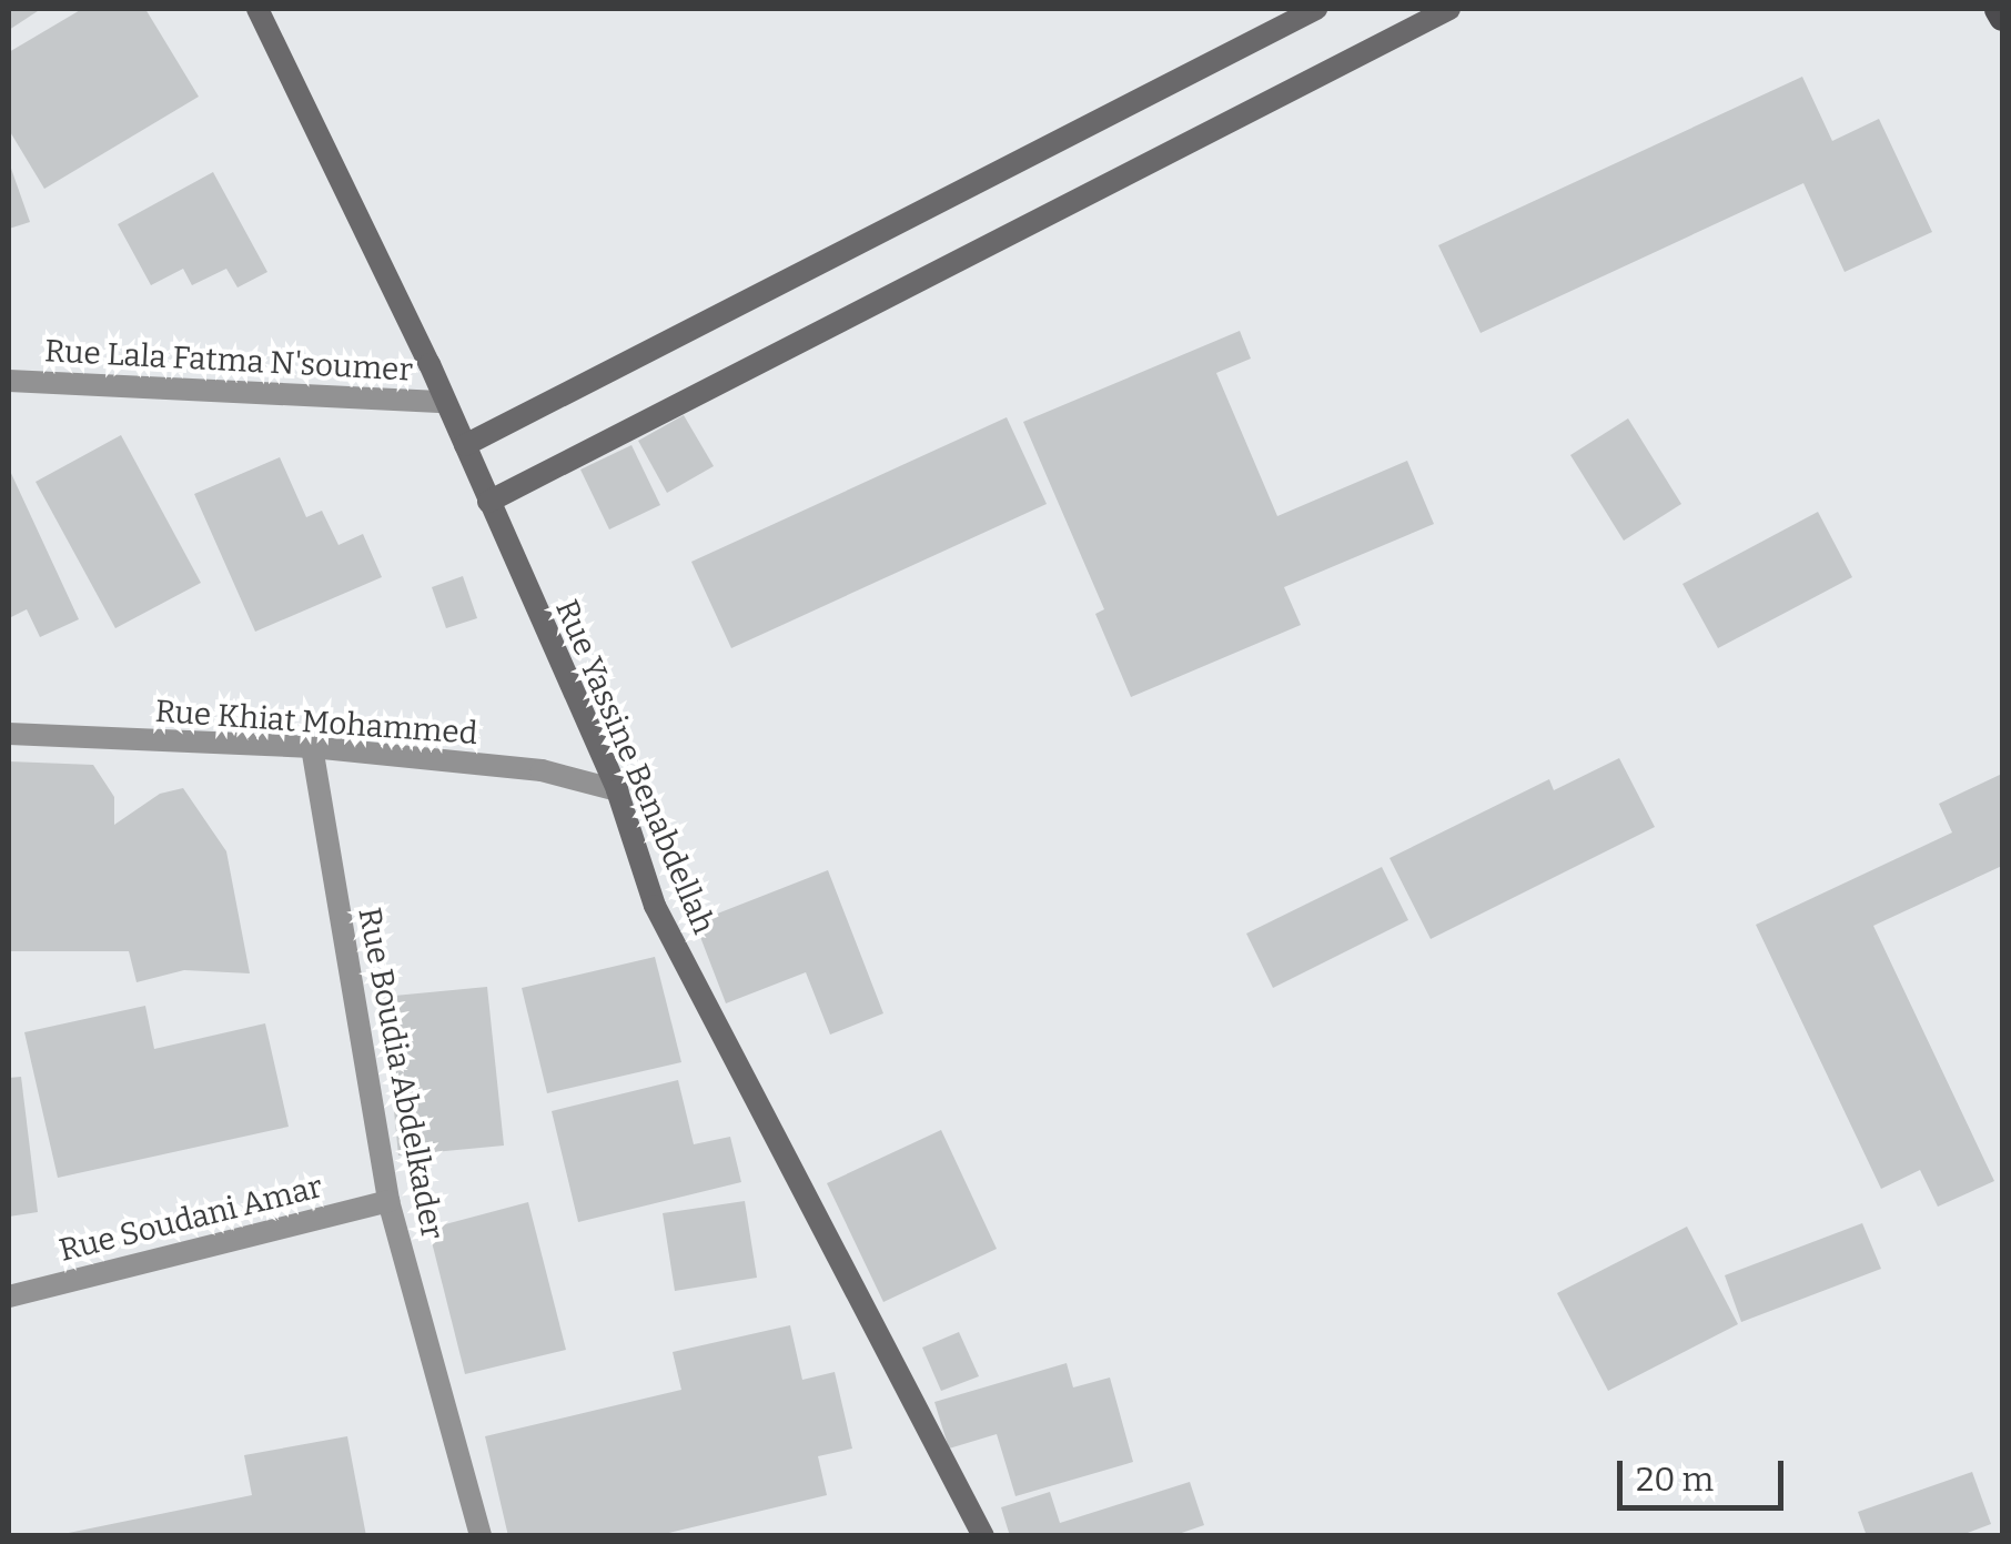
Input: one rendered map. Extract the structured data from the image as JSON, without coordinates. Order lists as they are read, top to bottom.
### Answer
{
  "streets": {
    "street": [
      "Rue Lala Fatma N'soumer",
      "Rue Khiat Mohammed",
      "Rue Yassine Benabdellah",
      "Rue Boudia Abdelkader",
      "Rue Soudani Amar"
    ]
  },
  "crossings": [
    ["Rue Lala Fatma N'soumer", "Rue Yassine Benabdellah"],
    ["Rue Khiat Mohammed", "Rue Yassine Benabdellah"],
    ["Rue Khiat Mohammed", "Rue Boudia Abdelkader"],
    ["Rue Boudia Abdelkader", "Rue Soudani Amar"]
  ],
  "scale_bar": "20 m"
}
